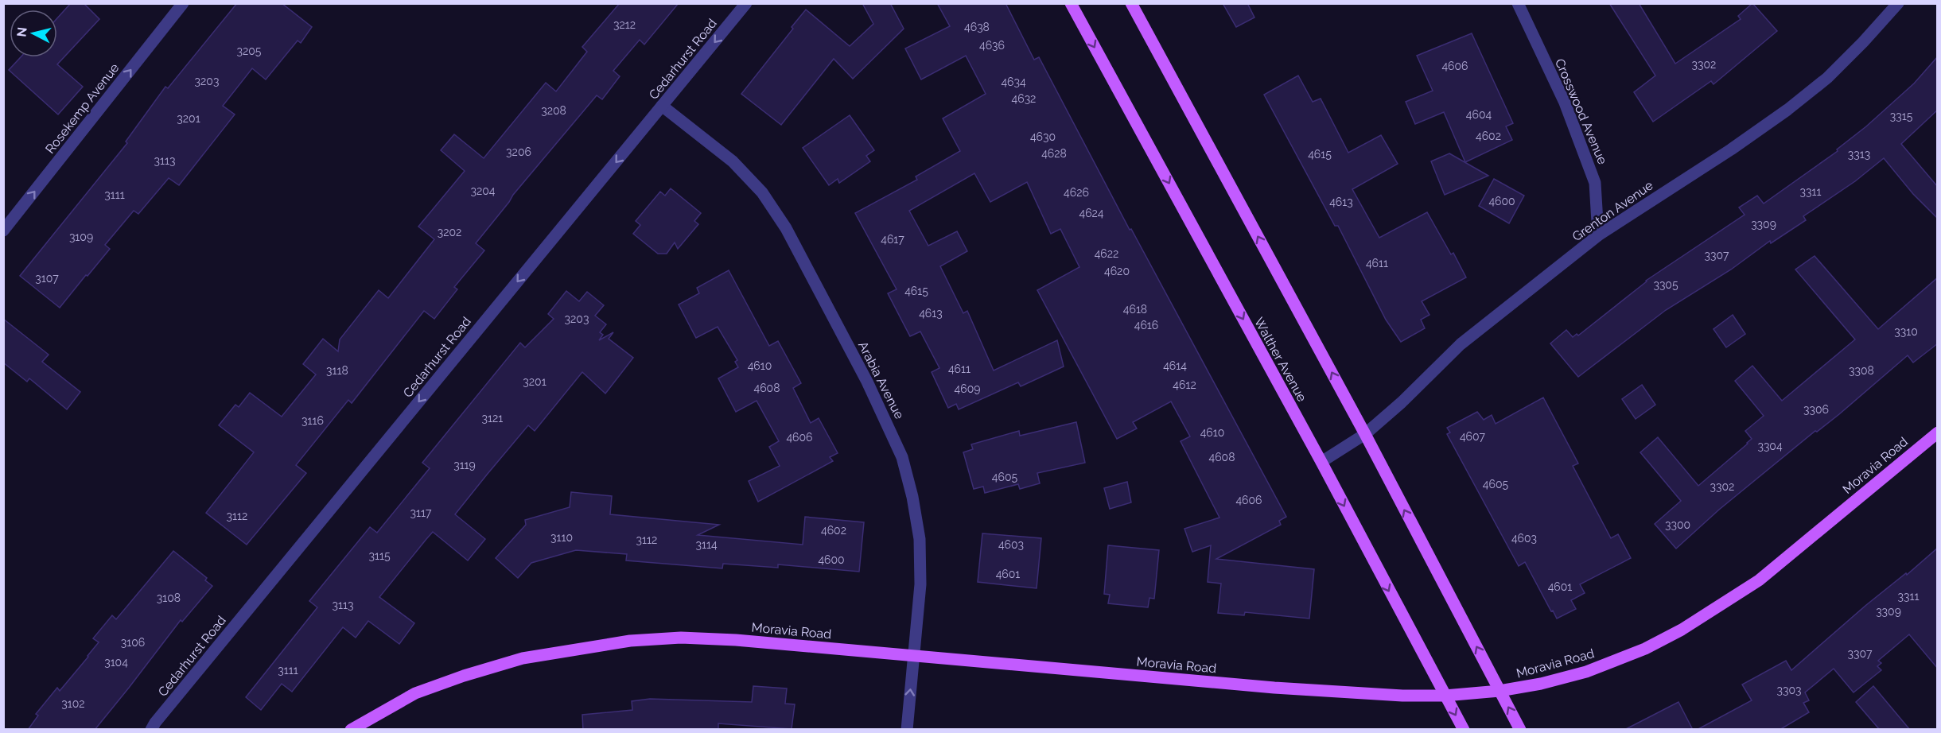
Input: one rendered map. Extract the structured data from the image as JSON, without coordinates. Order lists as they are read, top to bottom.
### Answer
{
  "streets": {
    "main road": ["Walther Avenue", "Moravia Road"],
    "street": [
      "Cedarhurst Road",
      "Rosekemp Avenue",
      "Crosswood Avenue",
      "Grenton Avenue",
      "Arabia Avenue"
    ]
  },
  "crossings": [
    ["Cedarhurst Road", "Arabia Avenue"],
    ["Crosswood Avenue", "Grenton Avenue"],
    ["Grenton Avenue", "Walther Avenue"],
    ["Walther Avenue", "Moravia Road"],
    ["Arabia Avenue", "Moravia Road"]
  ],
  "one_way": ["Cedarhurst Road", "Rosekemp Avenue"],
  "house_numbers": [
    "3212",
    "4638",
    "4636",
    "3205",
    "3302",
    "4606",
    "3203",
    "4634",
    "4632",
    "3208",
    "4604",
    "3315",
    "3201",
    "4602",
    "4630",
    "3206",
    "4628",
    "4615",
    "3313",
    "3113",
    "3204",
    "3311",
    "4626",
    "3111",
    "4600",
    "4613",
    "4624",
    "3309",
    "3202",
    "3109",
    "4617",
    "4622",
    "3307",
    "4611",
    "4620",
    "3107",
    "3305",
    "4615",
    "4618",
    "4613",
    "3203",
    "4616",
    "3310",
    "4610",
    "4614",
    "4611",
    "3118",
    "3308",
    "3201",
    "4612",
    "4608",
    "4609",
    "3306",
    "3121",
    "3116",
    "4610",
    "4607",
    "4606",
    "3304",
    "4608",
    "3119",
    "4605",
    "4605",
    "3302",
    "4606",
    "3117",
    "3112",
    "3300",
    "4602",
    "3110",
    "4603",
    "3112",
    "3114",
    "4603",
    "3115",
    "4600",
    "4601",
    "4601",
    "3311",
    "3108",
    "3113",
    "3309",
    "3106",
    "3307",
    "3104",
    "3111",
    "3303",
    "3102"
  ],
  "north": "left"
}
